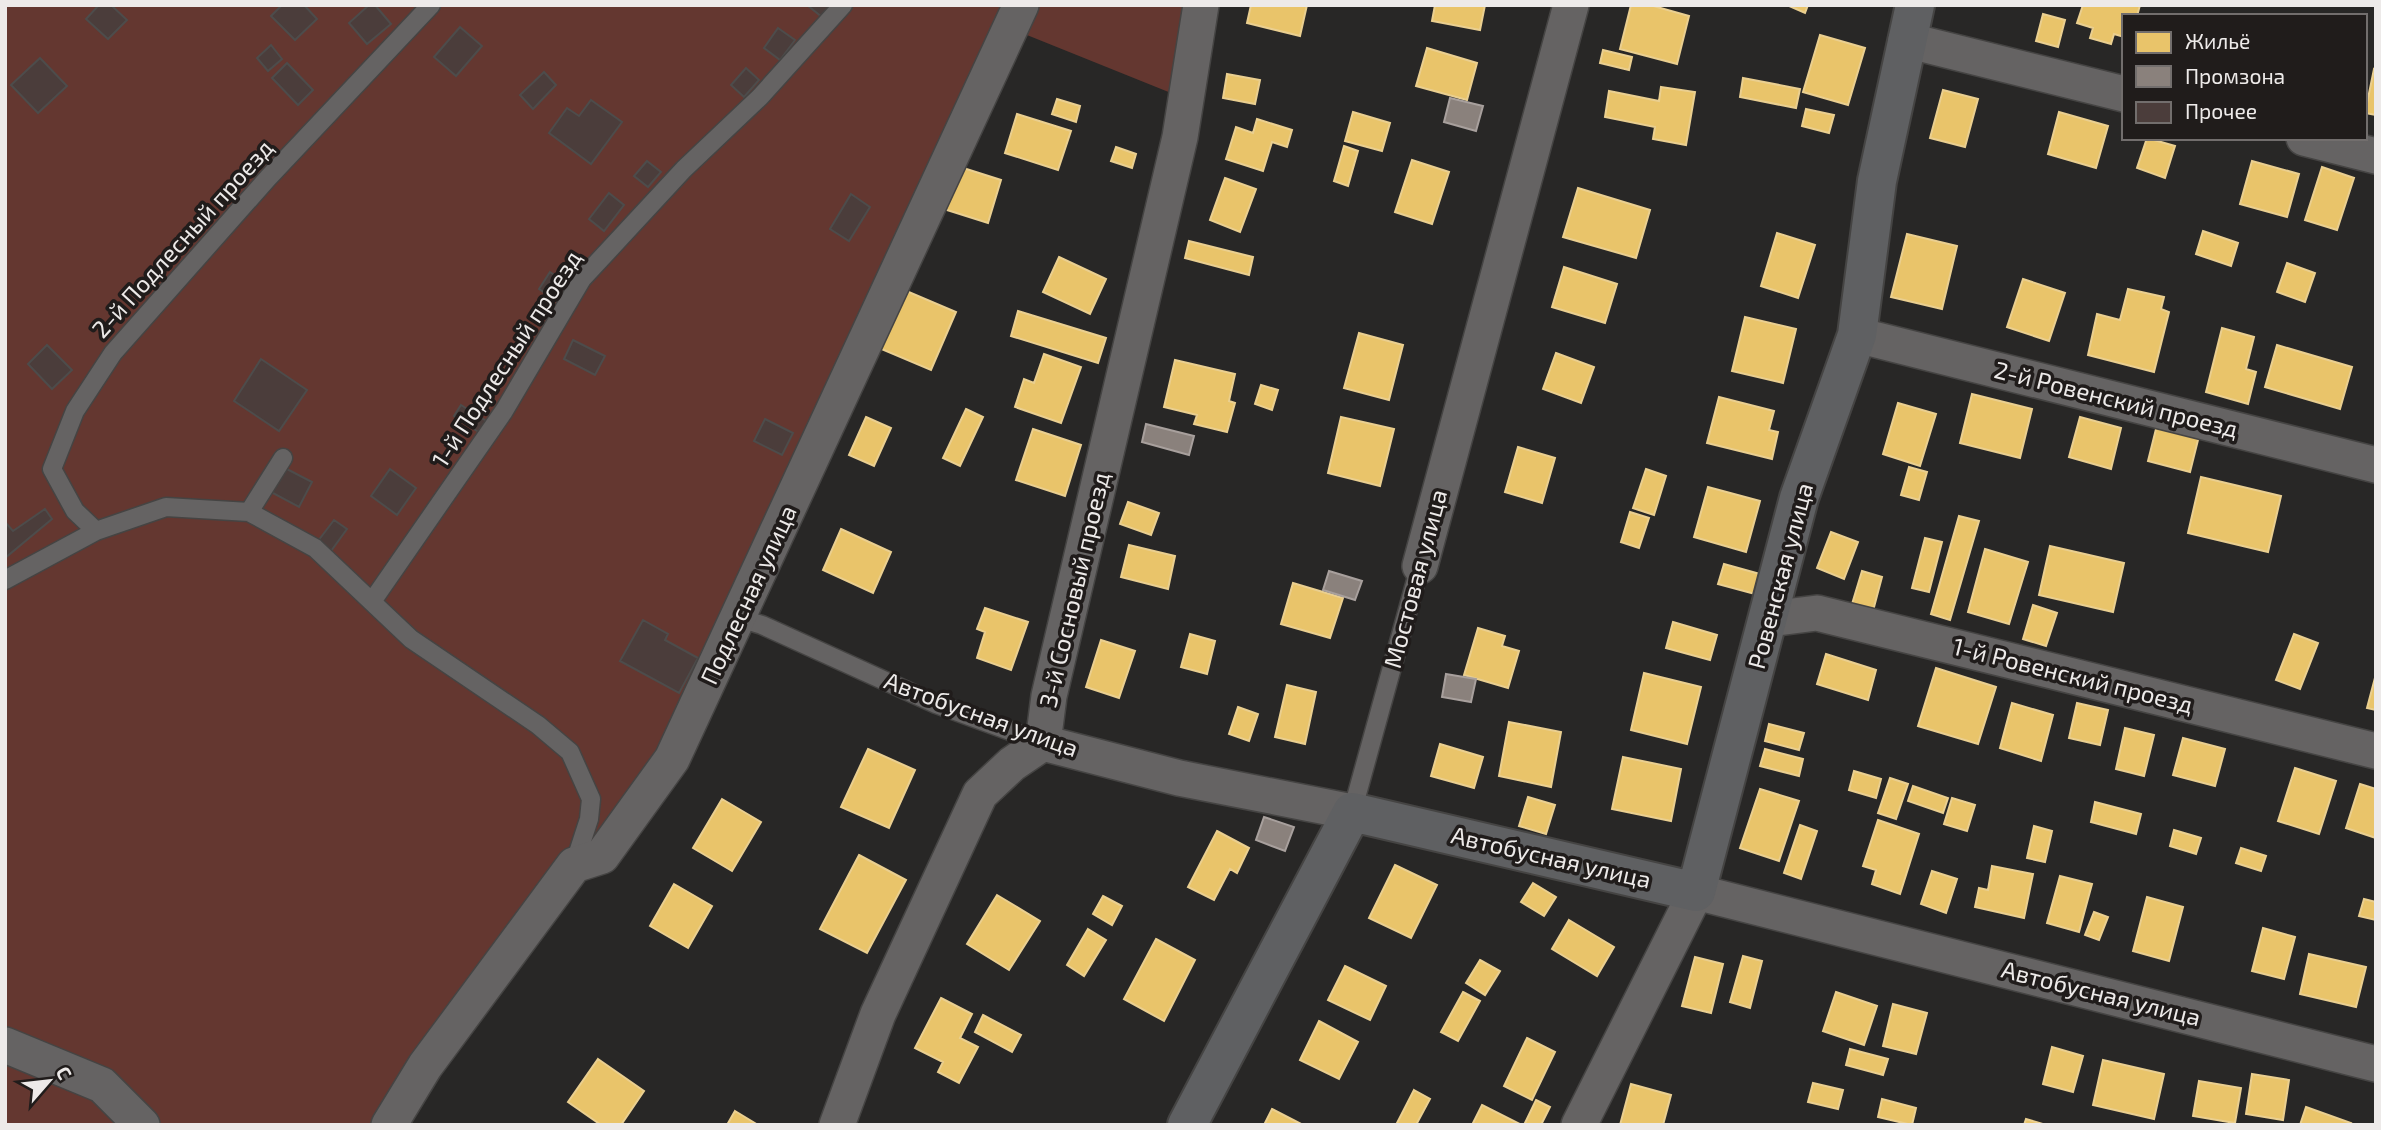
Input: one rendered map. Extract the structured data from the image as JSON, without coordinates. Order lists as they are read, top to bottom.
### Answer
{
  "streets": {
    "street": [
      "2-й Ровенский проезд",
      "Ровенская улица",
      "Мостовая улица",
      "3-й Сосновый проезд",
      "Подлесная улица",
      "1-й Ровенский проезд",
      "Автобусная улица"
    ],
    "lane": ["2-й Подлесный проезд", "1-й Подлесный проезд"]
  },
  "crossings": [
    ["2-й Ровенский проезд", "Ровенская улица"],
    ["Ровенская улица", "1-й Ровенский проезд"],
    ["Ровенская улица", "Автобусная улица"],
    ["Мостовая улица", "Автобусная улица"],
    ["3-й Сосновый проезд", "Автобусная улица"],
    ["Подлесная улица", "Автобусная улица"]
  ],
  "legend": ["Жильё", "Промзона", "Прочее"],
  "north": "top right"
}
